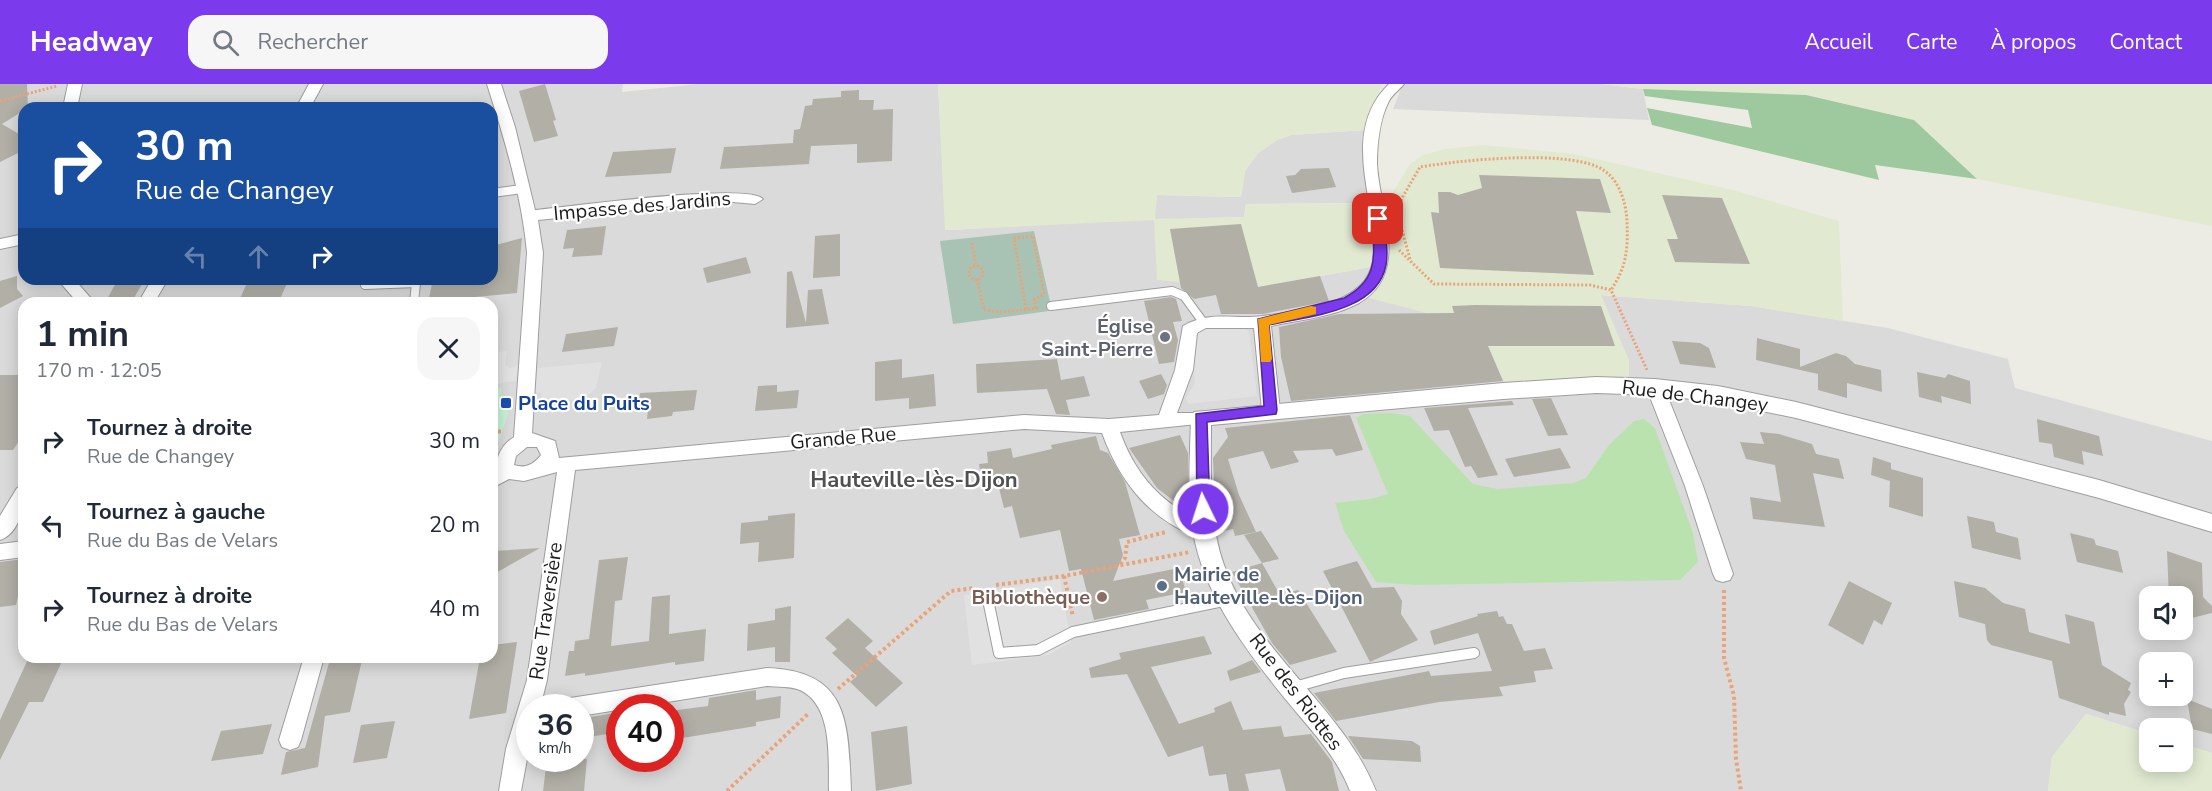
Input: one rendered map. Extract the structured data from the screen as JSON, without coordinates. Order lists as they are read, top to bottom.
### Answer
{
  "streets": {
    "street": [
      "Impasse des Jardins",
      "Rue de Changey",
      "Grande Rue",
      "Rue Traversière",
      "Rue des Riottes"
    ]
  },
  "crossings": [
    ["Rue de Changey", "Grande Rue"],
    ["Rue de Changey", "Rue des Riottes"],
    ["Grande Rue", "Rue Traversière"],
    ["Grande Rue", "Rue des Riottes"]
  ],
  "districts": ["Hauteville-lès-Dijon"],
  "places": {
    "other": ["Église Saint-Pierre", "Mairie de Hauteville-lès-Dijon", "Bibliothèque"],
    "transit": ["Place du Puits"]
  },
  "page": {
    "header": "Headway",
    "search": "Rechercher",
    "nav": [
      "Accueil",
      "Carte",
      "À propos",
      "Contact"
    ],
    "turn": ["30 m", "Rue de Changey"],
    "heading": ["1 min", "170 m · 12:05"],
    "list": [
      {
        "name": "Tournez à droite",
        "note": "Rue de Changey",
        "value": "30 m"
      },
      {
        "name": "Tournez à gauche",
        "note": "Rue du Bas de Velars",
        "value": "20 m"
      },
      {
        "name": "Tournez à droite",
        "note": "Rue du Bas de Velars",
        "value": "40 m"
      }
    ],
    "map_buttons": ["+", "−"],
    "speed": "36 km/h",
    "limit": "40"
  }
}
